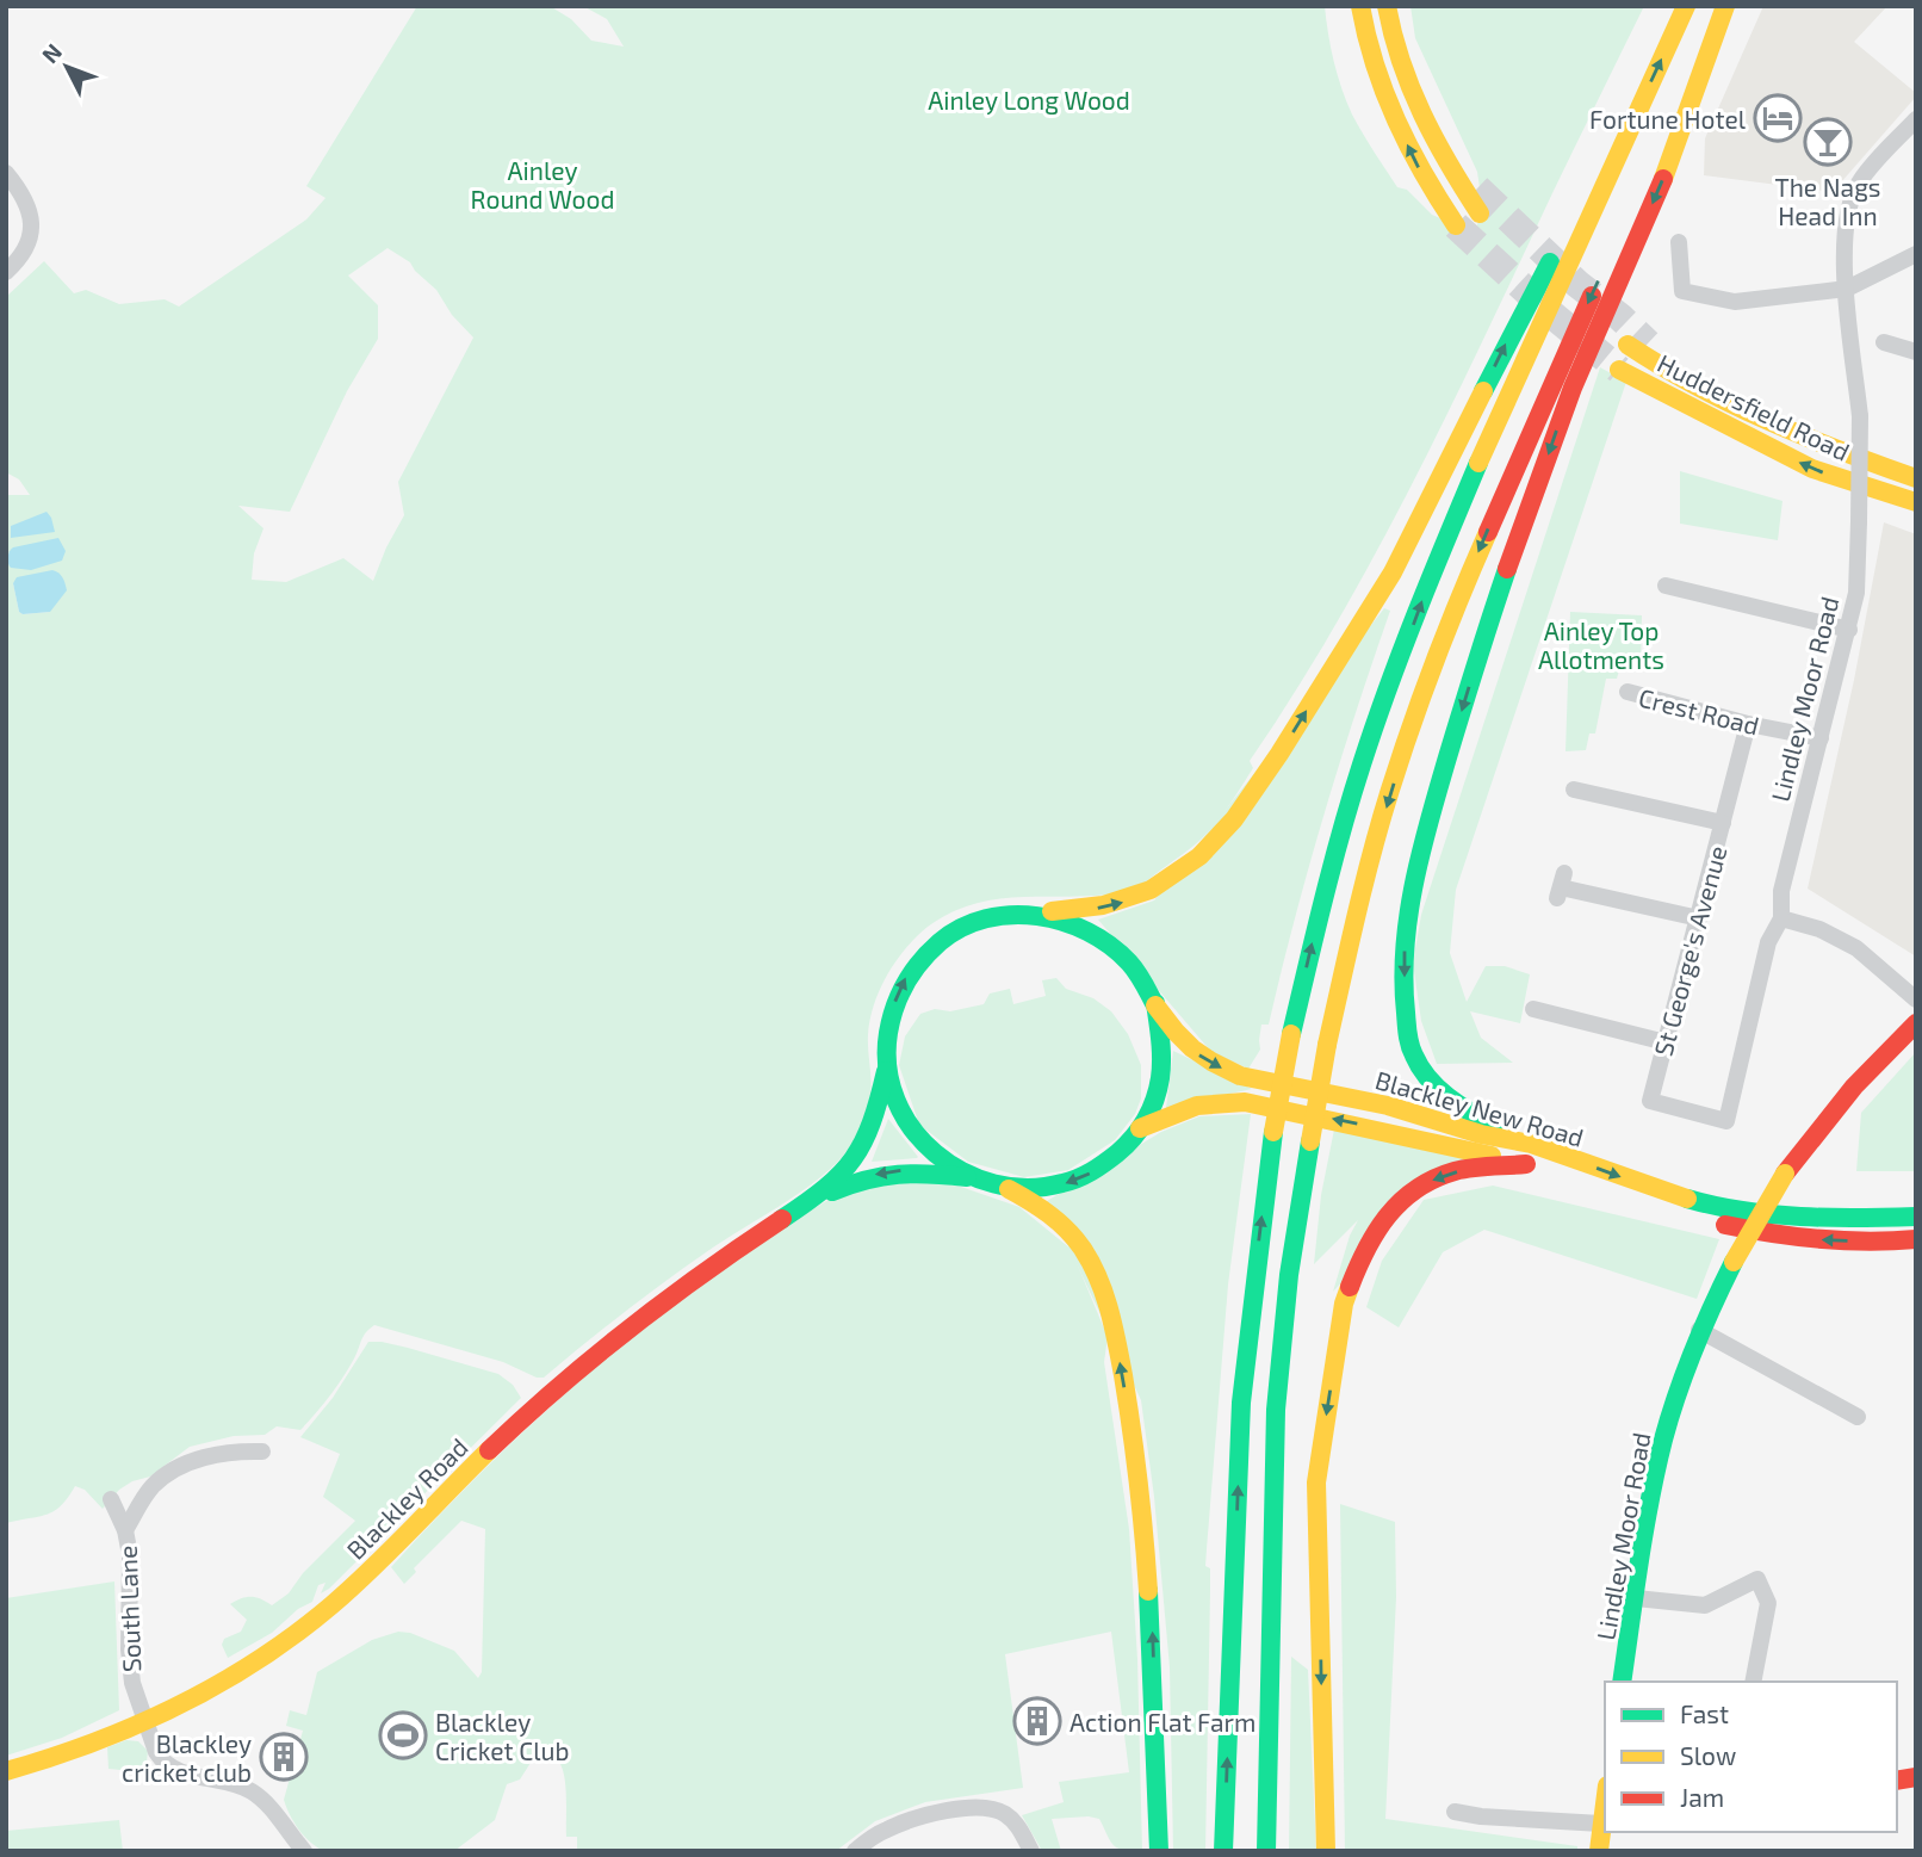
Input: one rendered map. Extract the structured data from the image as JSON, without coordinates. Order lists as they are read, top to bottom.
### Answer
{
  "streets": {
    "main road": [
      "Huddersfield Road",
      "Lindley Moor Road",
      "Blackley New Road",
      "Blackley Road"
    ],
    "street": ["Crest Road", "St George's Avenue", "South Lane"]
  },
  "crossings": [
    ["Lindley Moor Road", "Crest Road"],
    ["Lindley Moor Road", "St George's Avenue"],
    ["Crest Road", "St George's Avenue"],
    ["Blackley New Road", "Blackley Road"],
    ["Blackley Road", "South Lane"]
  ],
  "parks": ["Ainley Long Wood", "Ainley Round Wood", "Ainley Top Allotments"],
  "places": {
    "hotel": ["Fortune Hotel"],
    "bar": ["The Nags Head Inn"],
    "building": ["Action Flat Farm", "Blackley cricket club"],
    "sports": ["Blackley Cricket Club"]
  },
  "legend": ["Fast", "Slow", "Jam"],
  "north": "top left"
}
